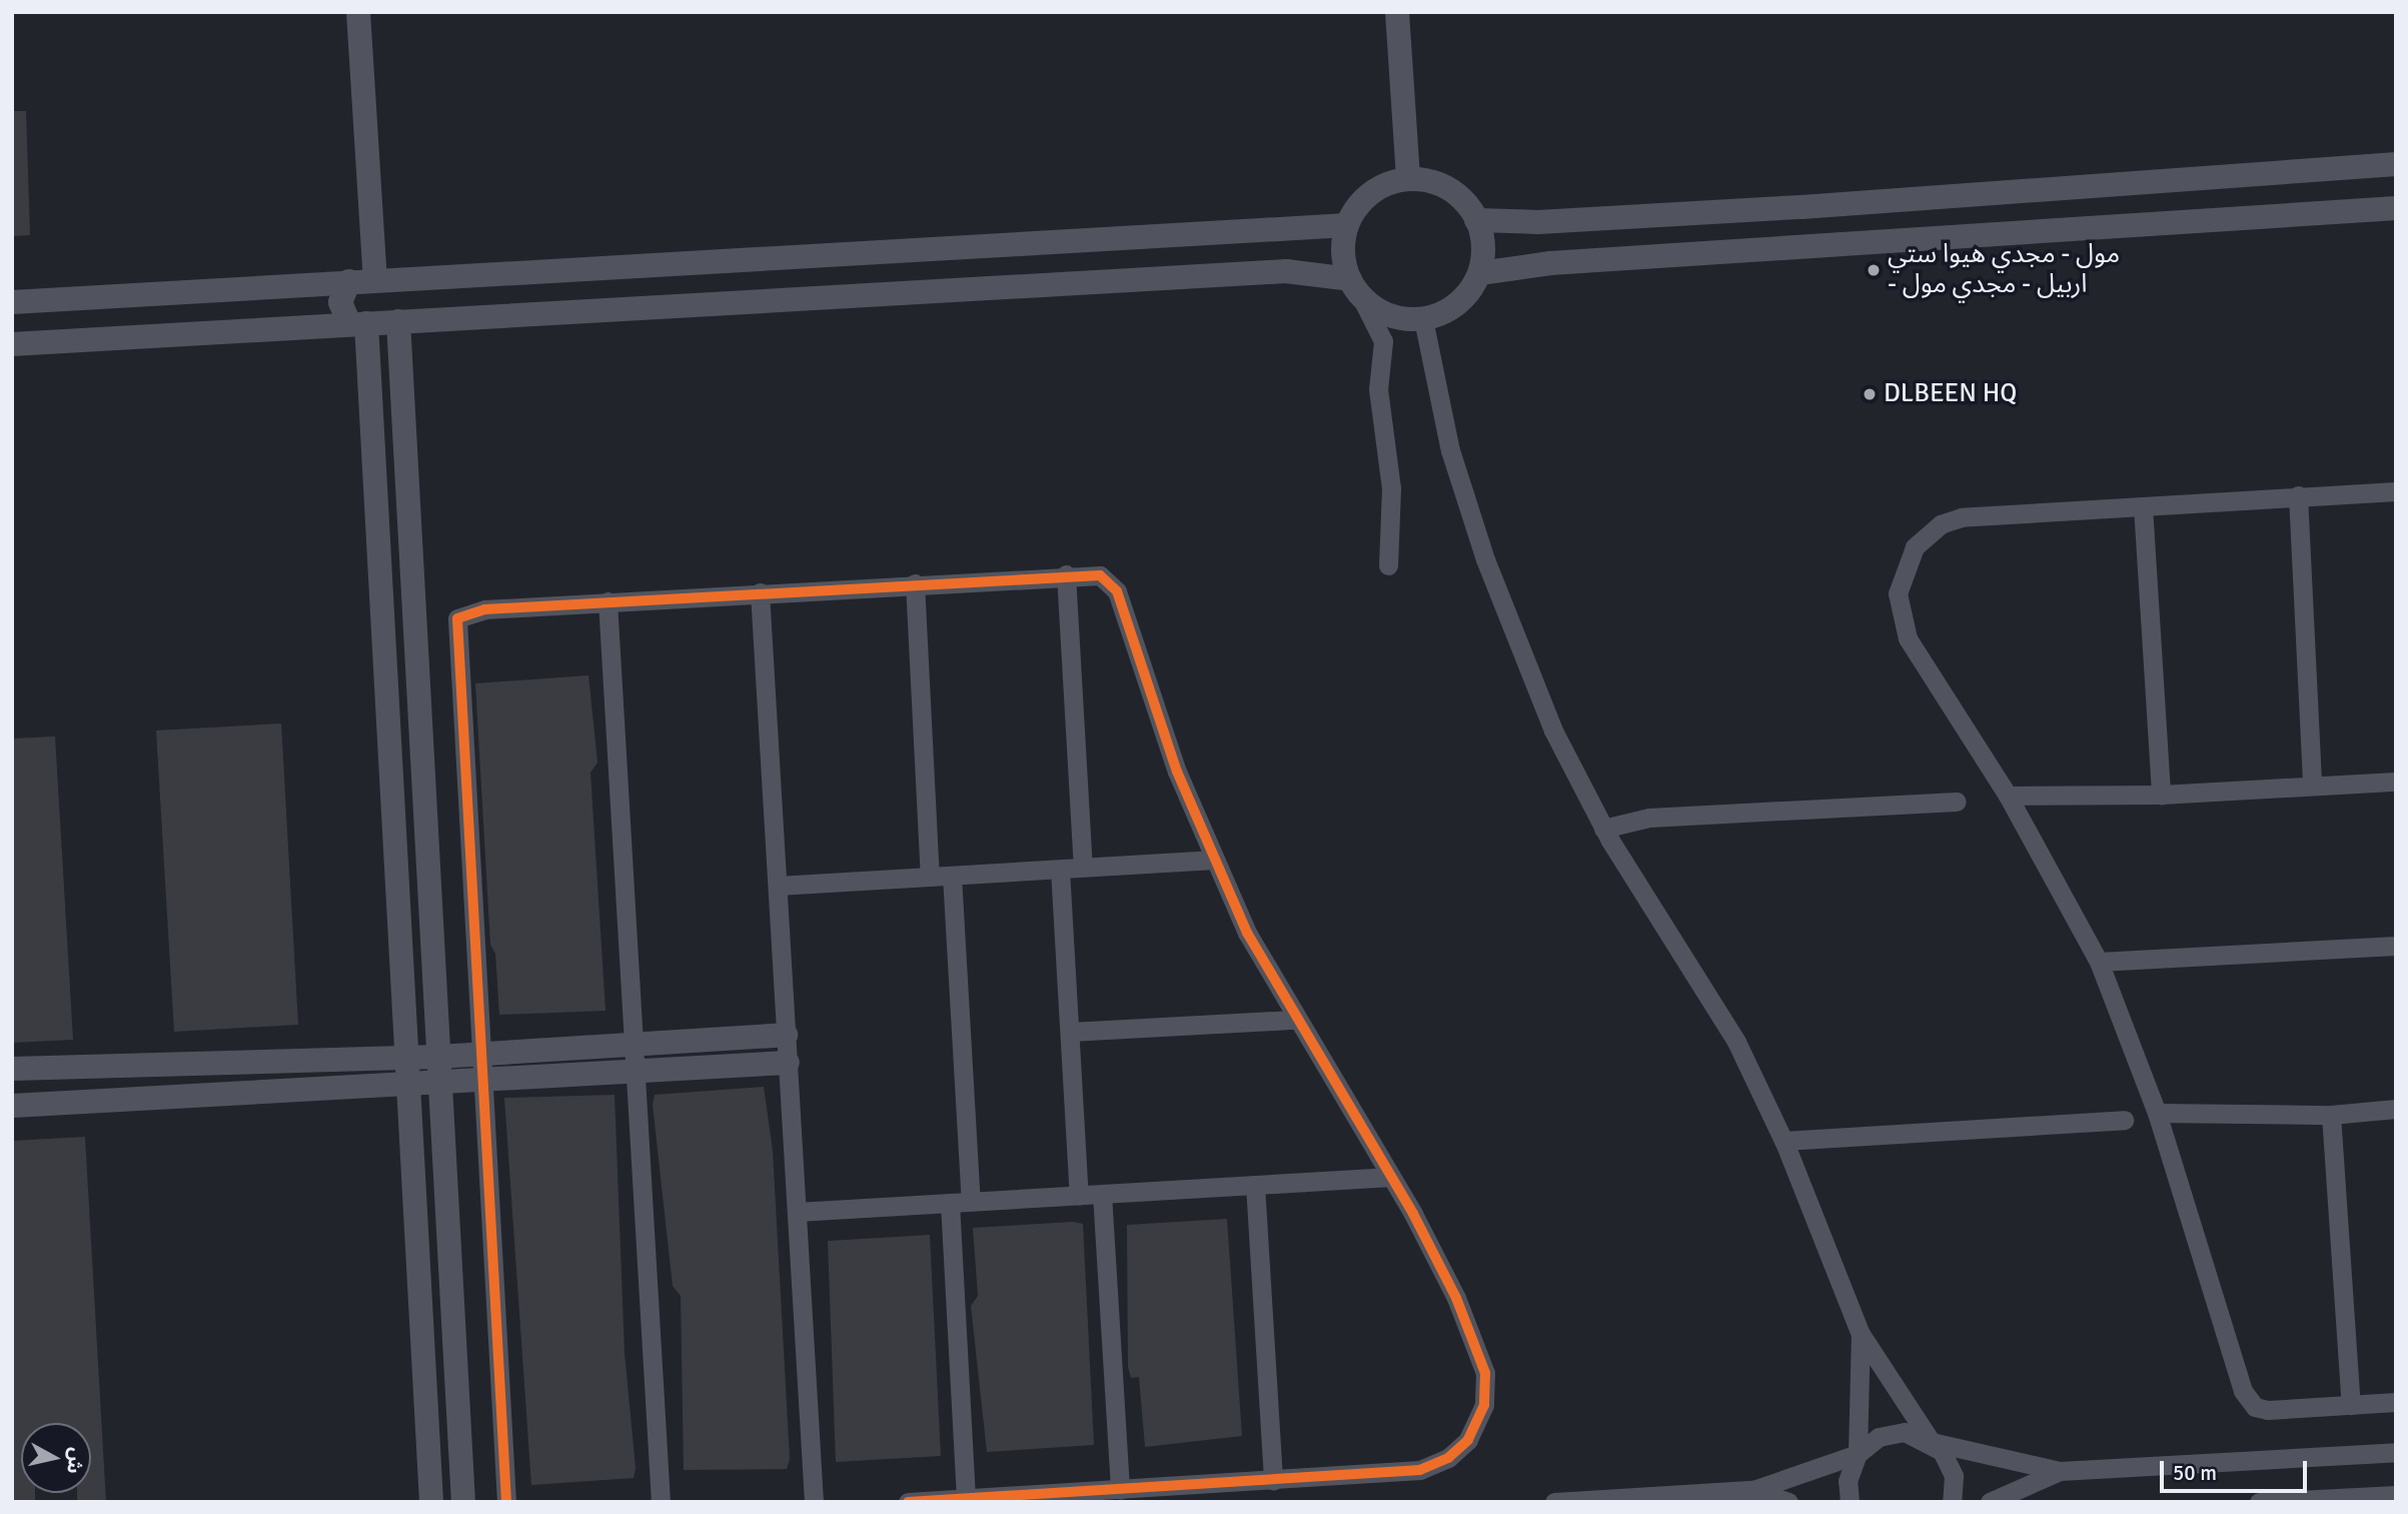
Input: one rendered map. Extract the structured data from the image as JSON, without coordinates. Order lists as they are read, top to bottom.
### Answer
{
  "places": ["مول - مجدي هيوا ستي - اربيل - مجدي مول", "DLBEEN HQ"],
  "scale_bar": "50 m",
  "north": "right"
}
